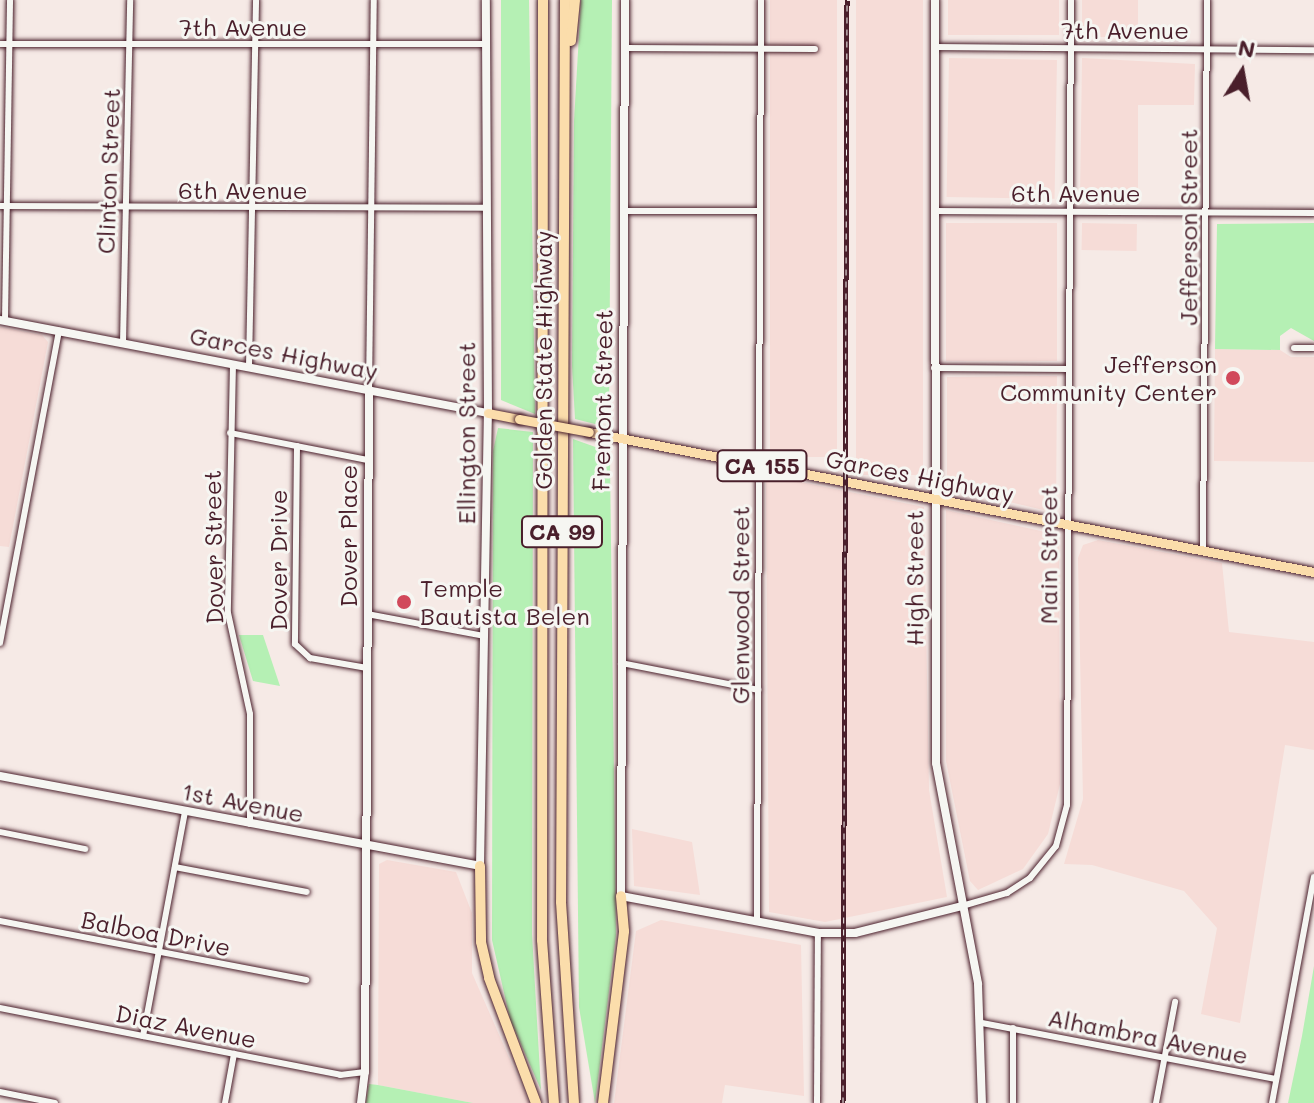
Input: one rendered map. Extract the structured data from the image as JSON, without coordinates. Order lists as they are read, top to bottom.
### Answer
{
  "streets": {
    "highway": ["Golden State Highway", "CA 99"],
    "main road": ["Garces Highway", "CA 155"],
    "street": [
      "7th Avenue",
      "Clinton Street",
      "6th Avenue",
      "Jefferson Street",
      "Fremont Street",
      "Ellington Street",
      "Dover Place",
      "Dover Street",
      "Main Street",
      "Dover Drive",
      "High Street",
      "Glenwood Street",
      "1st Avenue",
      "Balboa Drive",
      "Diaz Avenue",
      "Alhambra Avenue"
    ]
  },
  "crossings": [
    ["7th Avenue", "Clinton Street"],
    ["7th Avenue", "Jefferson Street"],
    ["7th Avenue", "Ellington Street"],
    ["7th Avenue", "Dover Place"],
    ["7th Avenue", "Main Street"],
    ["7th Avenue", "High Street"],
    ["Clinton Street", "6th Avenue"],
    ["Clinton Street", "Garces Highway"],
    ["6th Avenue", "Jefferson Street"],
    ["6th Avenue", "Ellington Street"],
    ["6th Avenue", "Dover Place"],
    ["6th Avenue", "Main Street"],
    ["6th Avenue", "High Street"],
    ["Jefferson Street", "Garces Highway"],
    ["Garces Highway", "Fremont Street"],
    ["Garces Highway", "Ellington Street"],
    ["Garces Highway", "Dover Place"],
    ["Garces Highway", "Dover Street"],
    ["Garces Highway", "Main Street"],
    ["Garces Highway", "High Street"],
    ["Garces Highway", "Glenwood Street"],
    ["Ellington Street", "1st Avenue"],
    ["Dover Place", "Dover Drive"],
    ["Dover Place", "1st Avenue"],
    ["Dover Place", "Diaz Avenue"],
    ["Dover Street", "1st Avenue"],
    ["Main Street", "High Street"],
    ["High Street", "Alhambra Avenue"]
  ],
  "places": ["Jefferson Community Center", "Temple Bautista Belen"],
  "north": "top"
}
